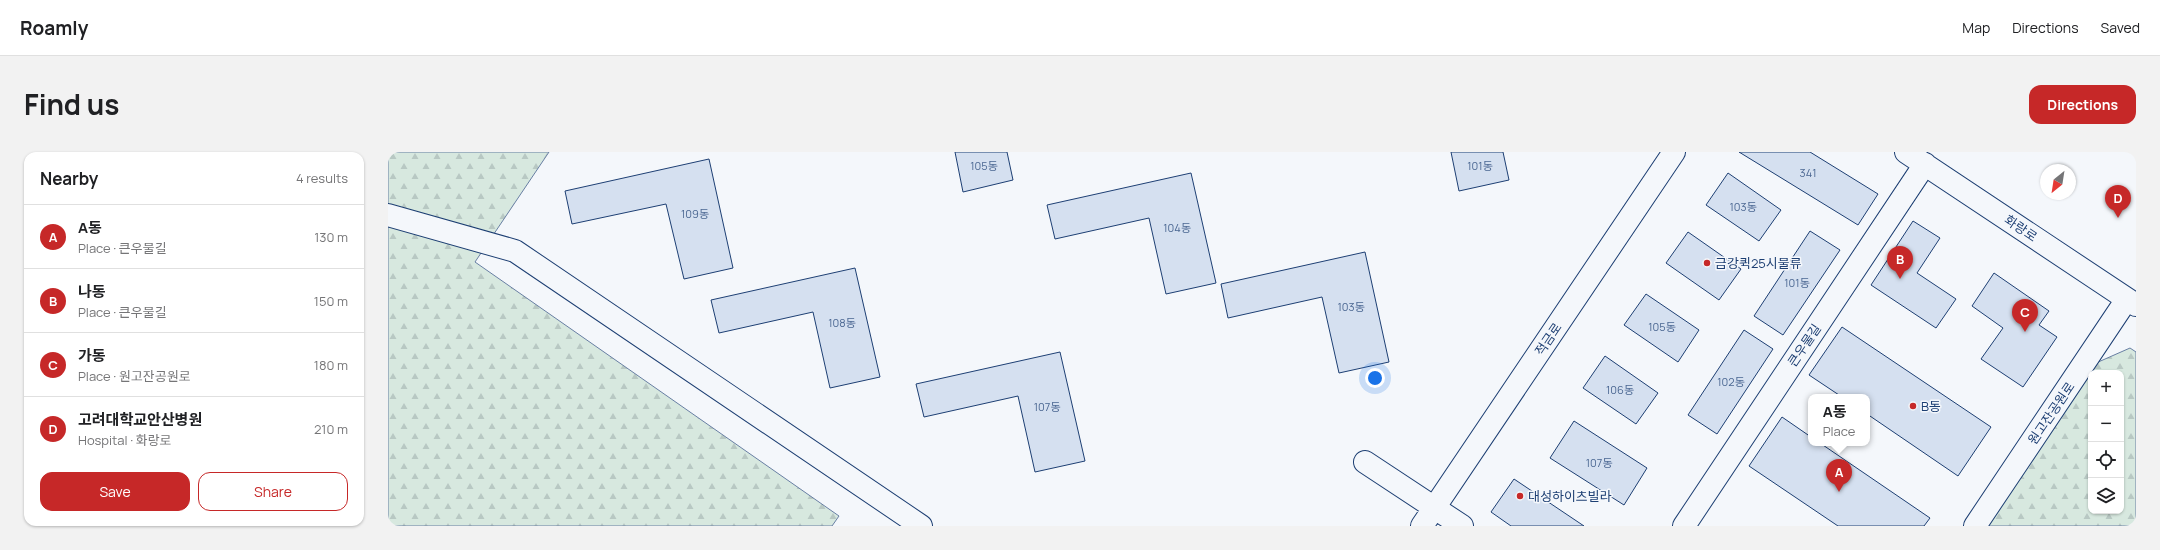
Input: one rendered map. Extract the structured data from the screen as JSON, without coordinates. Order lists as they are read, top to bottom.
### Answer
{
  "streets": {
    "street": [
      "화랑로",
      "적금로",
      "큰우물길",
      "원고잔공원로"
    ]
  },
  "crossings": [
    ["화랑로", "큰우물길"],
    ["화랑로", "원고잔공원로"]
  ],
  "places": ["금강퀵25시물류", "B동", "대성하이츠빌라"],
  "house_numbers": [
    "105동",
    "101동",
    "341",
    "103동",
    "109동",
    "104동",
    "101동",
    "103동",
    "108동",
    "105동",
    "102동",
    "106동",
    "107동",
    "107동"
  ],
  "north": "bottom left",
  "page": {
    "header": "Roamly",
    "nav": ["Map", "Directions", "Saved"],
    "title": "Find us",
    "buttons": [
      "Directions",
      ["Save", "Share"]
    ],
    "heading": ["Nearby", "4 results"],
    "pins": [
      "D",
      "B",
      "C",
      "A"
    ],
    "list": [
      {
        "mark": "A",
        "name": "A동",
        "note": "Place · 큰우물길",
        "value": "130 m"
      },
      {
        "mark": "B",
        "name": "나동",
        "note": "Place · 큰우물길",
        "value": "150 m"
      },
      {
        "mark": "C",
        "name": "가동",
        "note": "Place · 원고잔공원로",
        "value": "180 m"
      },
      {
        "mark": "D",
        "name": "고려대학교안산병원",
        "note": "Hospital · 화랑로",
        "value": "210 m"
      }
    ],
    "map_buttons": ["+", "−"],
    "popup": ["A동", "Place"]
  }
}
